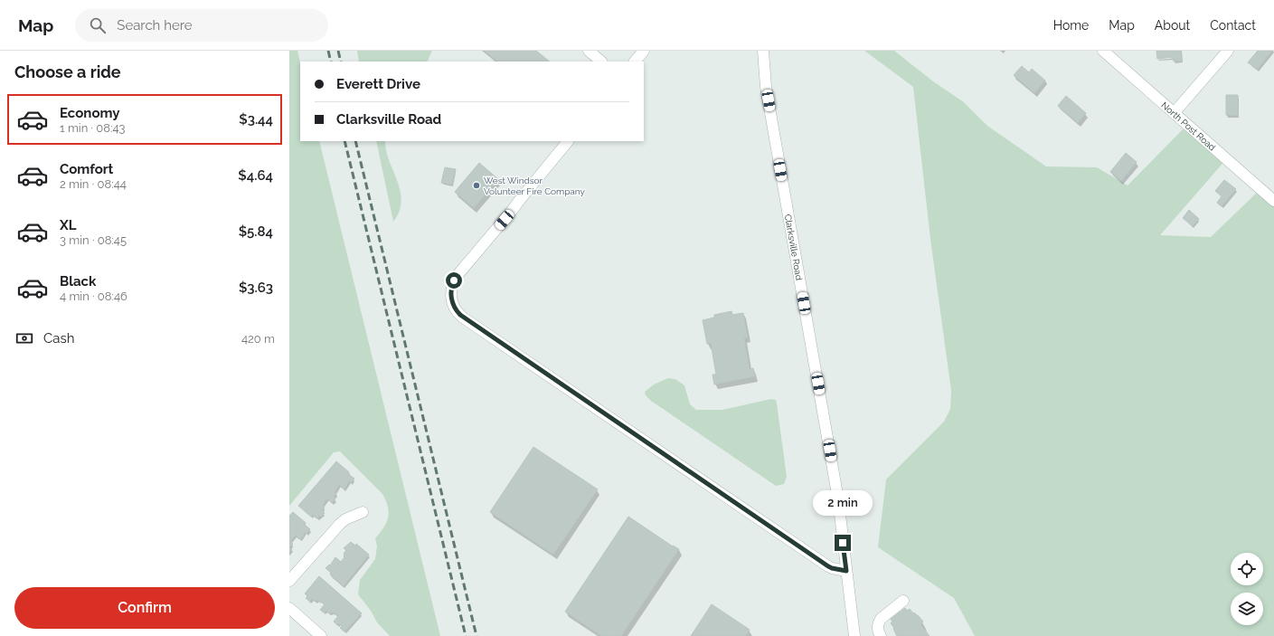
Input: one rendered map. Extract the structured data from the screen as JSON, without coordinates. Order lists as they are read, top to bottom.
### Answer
{
  "streets": {
    "street": ["North Post Road", "Clarksville Road"]
  },
  "places": ["West Windsor Volunteer Fire Company"],
  "page": {
    "header": "Map",
    "search": "Search here",
    "nav": [
      "Home",
      "Map",
      "About",
      "Contact"
    ],
    "heading": "Choose a ride",
    "banner": ["Everett Drive", "Clarksville Road"],
    "list": [
      {
        "name": "Economy",
        "note": "1 min · 08:43",
        "value": "$3.44"
      },
      {
        "name": "Comfort",
        "note": "2 min · 08:44",
        "value": "$4.64"
      },
      {
        "name": "XL",
        "note": "3 min · 08:45",
        "value": "$5.84"
      },
      {
        "name": "Black",
        "note": "4 min · 08:46",
        "value": "$3.63"
      }
    ],
    "pay": ["Cash", "420 m"],
    "bubble": "2 min",
    "buttons": "Confirm"
  }
}
